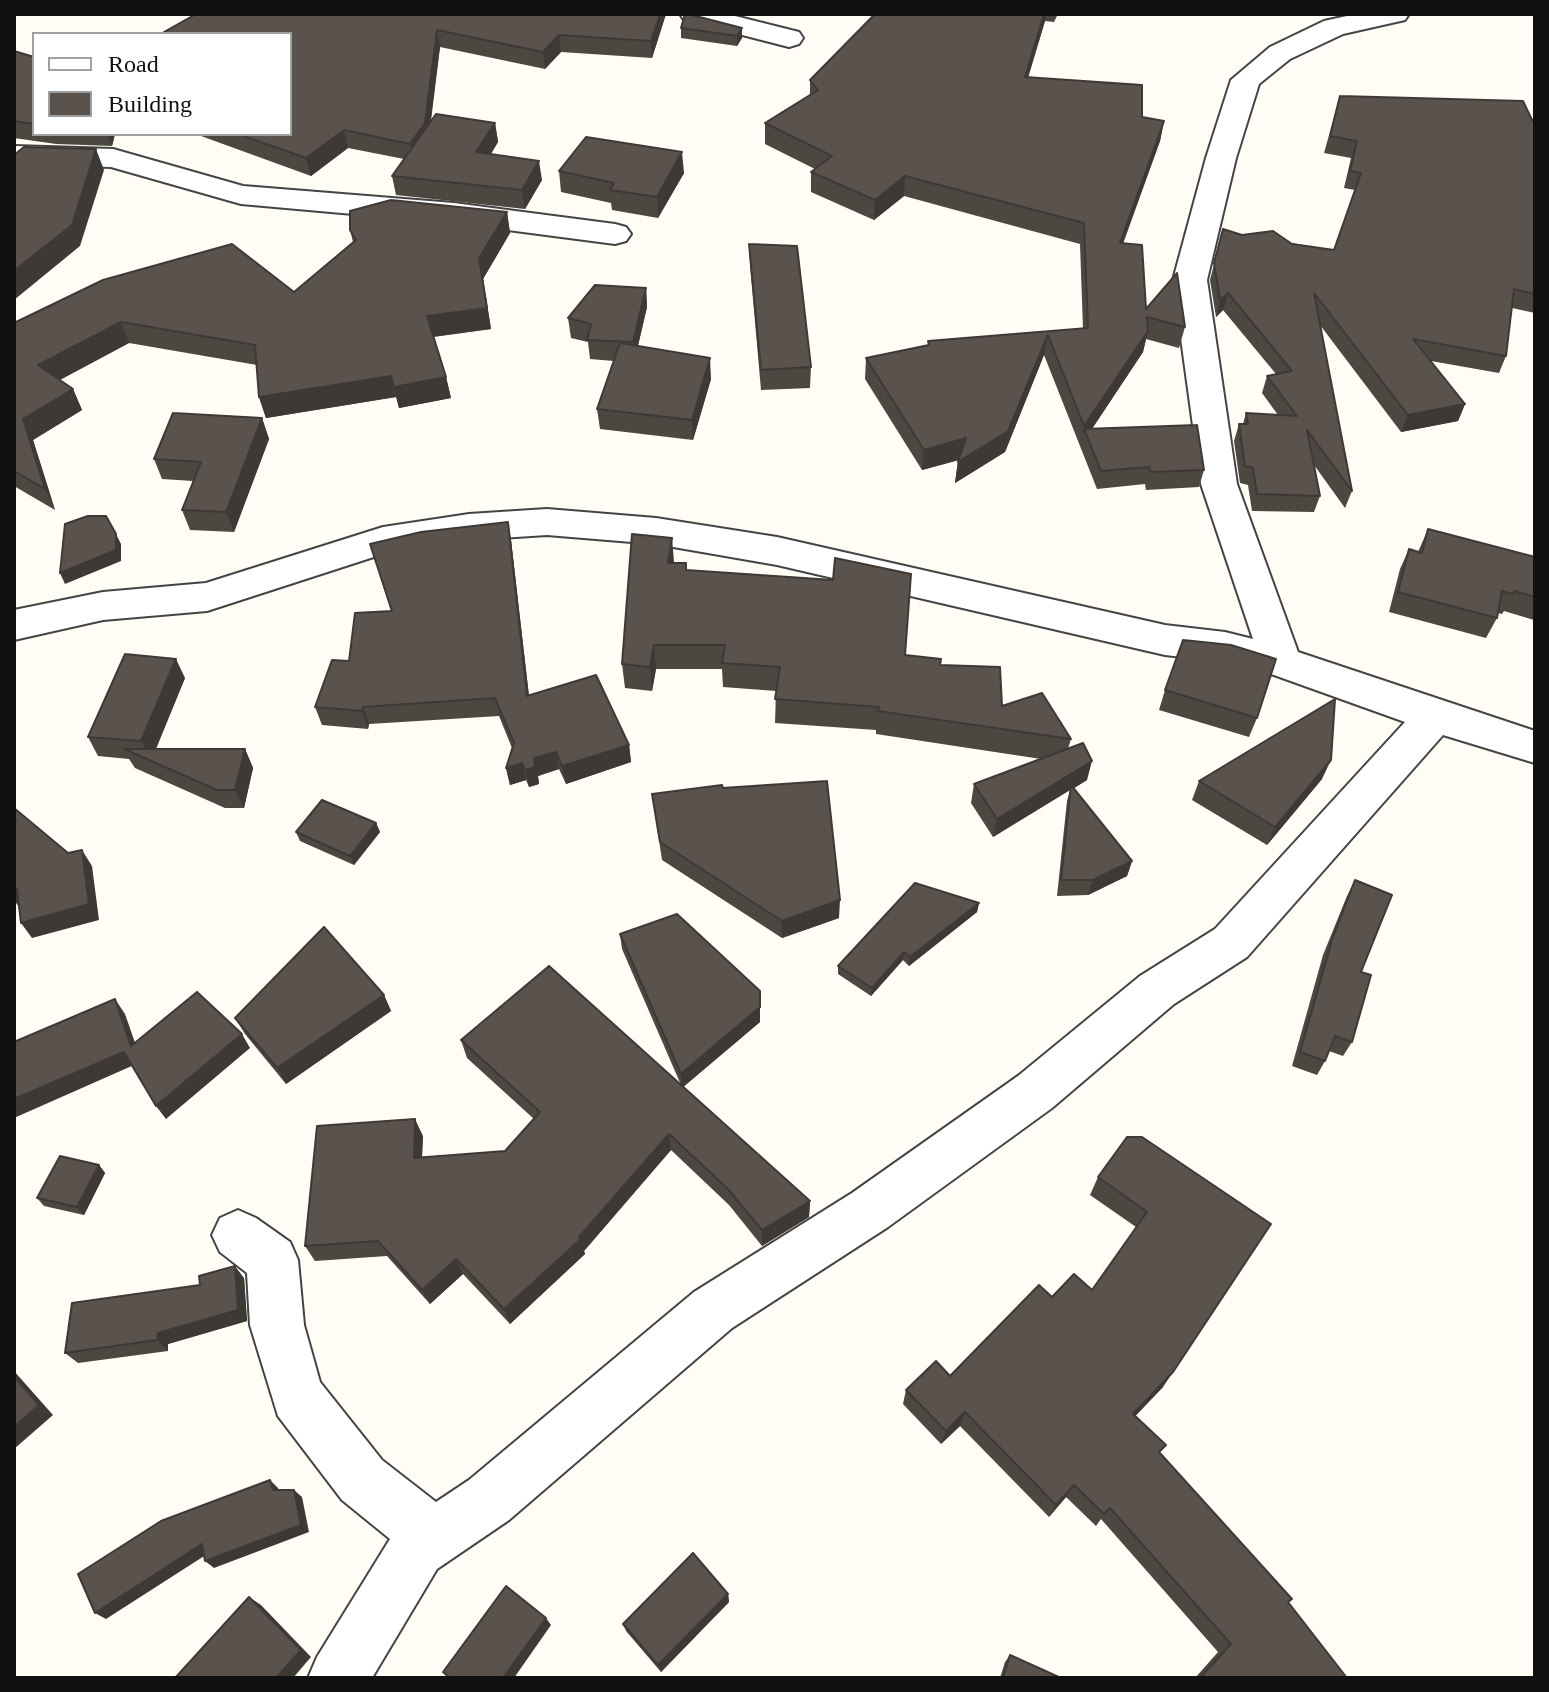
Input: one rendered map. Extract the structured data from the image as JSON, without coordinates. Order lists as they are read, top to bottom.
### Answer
{
  "legend": ["Road", "Building"]
}
